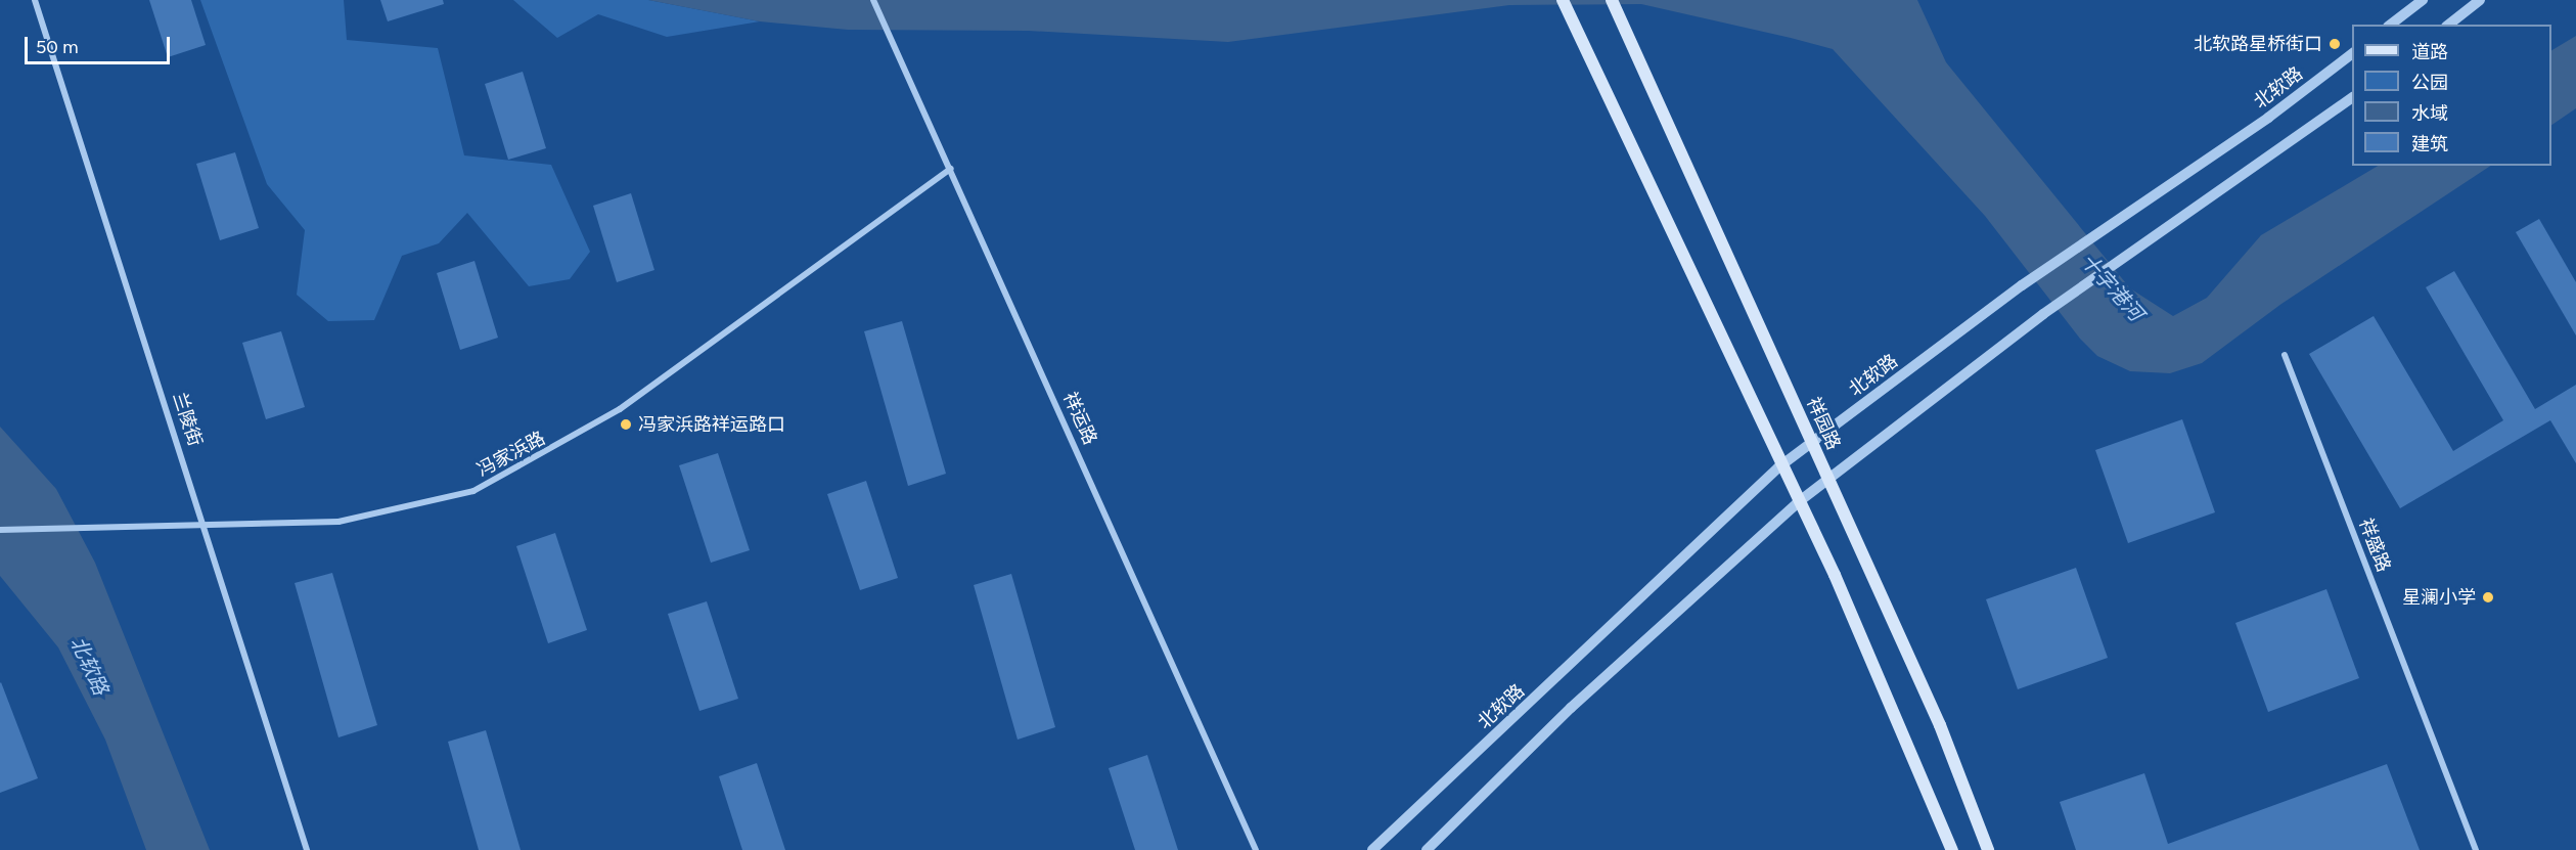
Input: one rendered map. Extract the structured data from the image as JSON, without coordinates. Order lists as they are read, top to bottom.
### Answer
{
  "streets": {
    "main road": ["祥园路"],
    "street": [
      "北软路",
      "祥运路",
      "兰陵街",
      "冯家浜路",
      "祥盛路"
    ]
  },
  "crossings": [
    ["北软路", "祥园路"],
    ["祥运路", "冯家浜路"],
    ["兰陵街", "冯家浜路"]
  ],
  "water": ["十字港河", "北软路"],
  "places": ["北软路星桥街口", "冯家浜路祥运路口", "星澜小学"],
  "legend": [
    "道路",
    "公园",
    "水域",
    "建筑"
  ],
  "scale_bar": "50 m"
}
